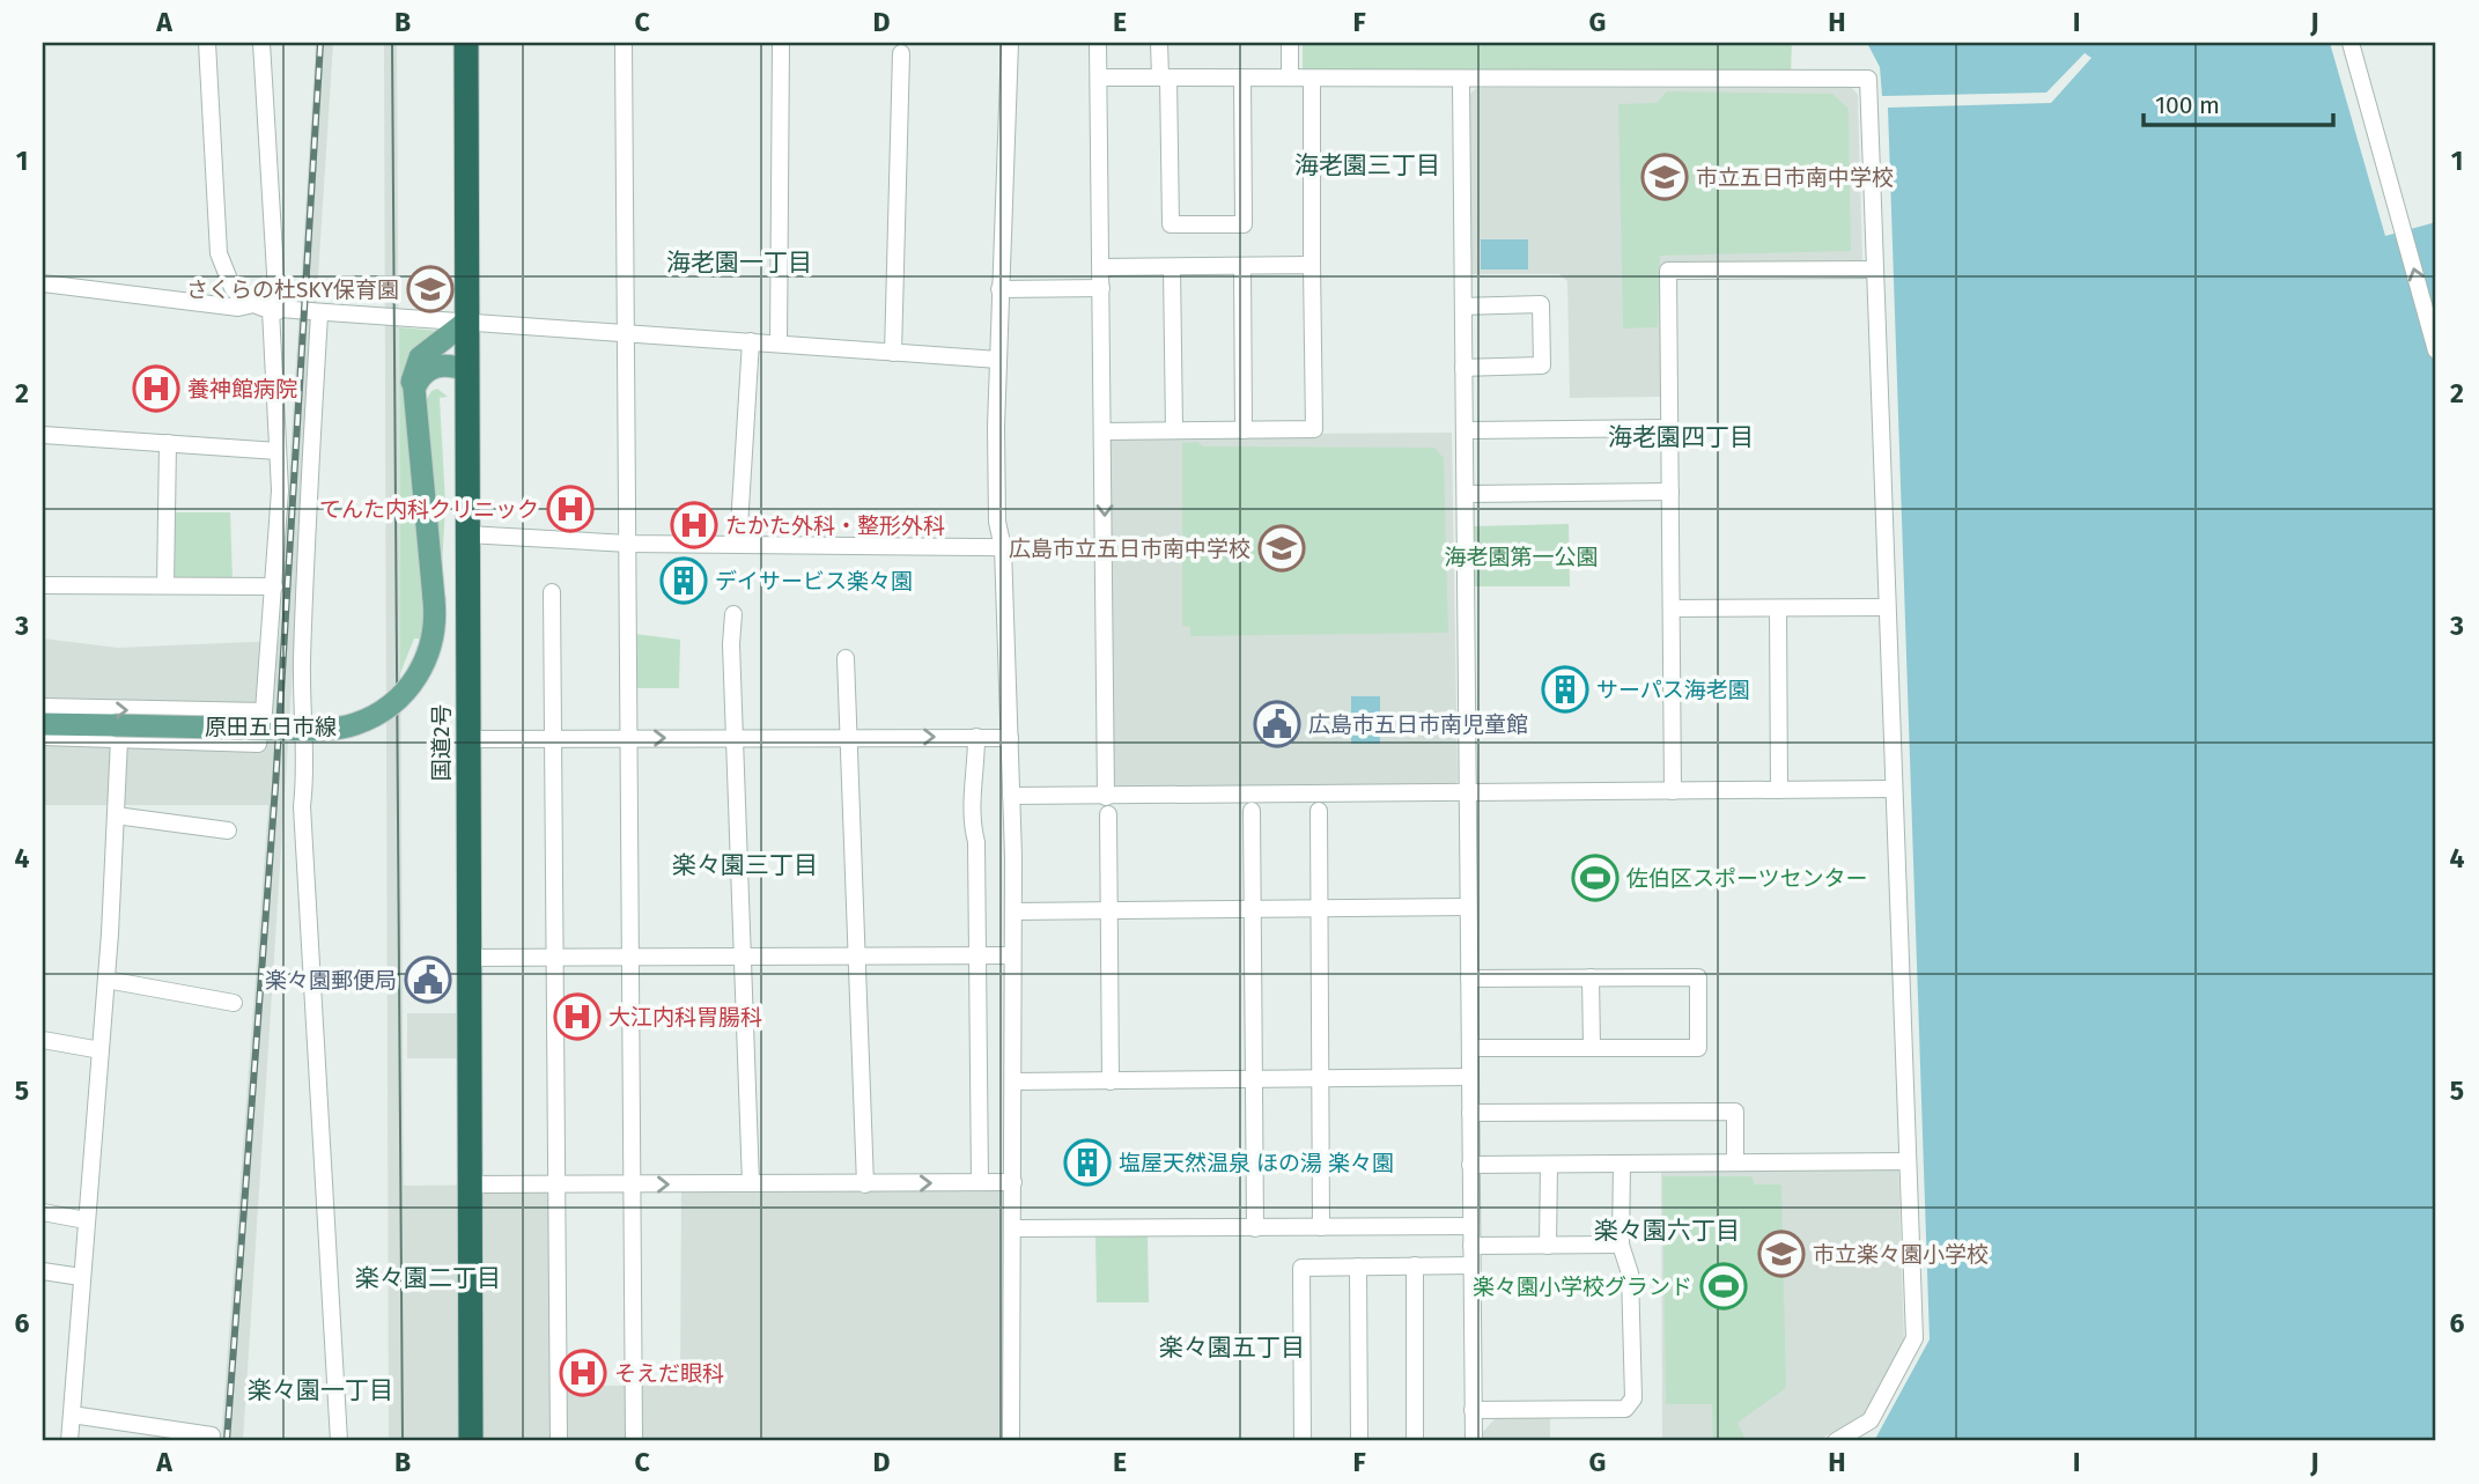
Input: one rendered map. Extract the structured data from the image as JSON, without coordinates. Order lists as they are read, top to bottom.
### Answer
{
  "streets": {
    "highway": ["国道2号"],
    "main road": ["原田五日市線"]
  },
  "crossings": [
    ["原田五日市線", "国道2号"]
  ],
  "districts": [
    "海老園三丁目",
    "海老園一丁目",
    "海老園四丁目",
    "楽々園三丁目",
    "楽々園六丁目",
    "楽々園二丁目",
    "楽々園五丁目",
    "楽々園一丁目"
  ],
  "parks": ["海老園第一公園"],
  "places": {
    "school or university": [
      "市立五日市南中学校",
      "さくらの杜SKY保育園",
      "広島市立五日市南中学校",
      "市立楽々園小学校"
    ],
    "hospital": [
      "養神館病院",
      "てんた内科クリニック",
      "たかた外科・整形外科",
      "大江内科胃腸科",
      "そえだ眼科"
    ],
    "building": ["デイサービス楽々園", "サーパス海老園", "塩屋天然温泉 ほの湯 楽々園"],
    "public building": ["広島市五日市南児童館", "楽々園郵便局"],
    "sports": ["佐伯区スポーツセンター", "楽々園小学校グランド"]
  },
  "scale_bar": "100 m",
  "grid": {
    "columns": [
      "A",
      "B",
      "C",
      "D",
      "E",
      "F",
      "G",
      "H",
      "I",
      "J"
    ],
    "rows": [
      "1",
      "2",
      "3",
      "4",
      "5",
      "6"
    ]
  }
}
